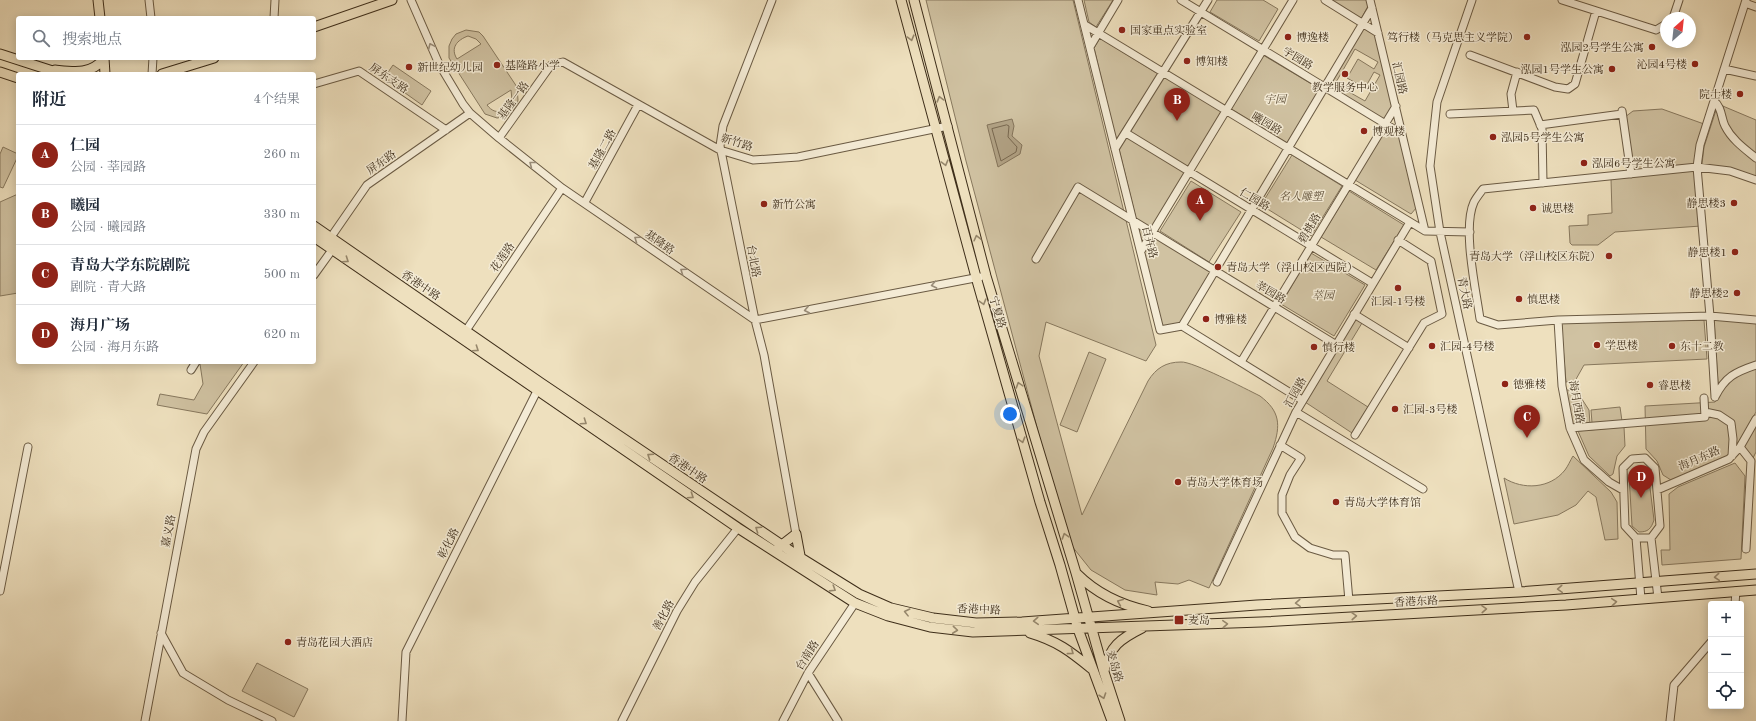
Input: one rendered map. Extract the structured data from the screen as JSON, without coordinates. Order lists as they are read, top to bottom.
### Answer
{
  "streets": {
    "main road": [
      "香港中路",
      "宁夏路",
      "香港东路",
      "麦岛路"
    ],
    "street": [
      "宇园路",
      "屏东支路",
      "汇园路",
      "基隆一路",
      "曦园路",
      "新竹路",
      "基隆二路",
      "屏东路",
      "仁园路",
      "碧桃路",
      "基隆路",
      "百卉路",
      "花莲路",
      "台北路",
      "莘园路",
      "青大路",
      "海月西路",
      "海月东路",
      "嘉义路",
      "彰化路",
      "善化路",
      "台南路"
    ]
  },
  "crossings": [
    ["宇园路", "汇园路"],
    ["宇园路", "碧桃路"],
    ["屏东支路", "屏东路"],
    ["汇园路", "曦园路"],
    ["汇园路", "仁园路"],
    ["汇园路", "碧桃路"],
    ["汇园路", "莘园路"],
    ["基隆一路", "新竹路"],
    ["基隆一路", "基隆路"],
    ["曦园路", "碧桃路"],
    ["曦园路", "百卉路"],
    ["曦园路", "青大路"],
    ["新竹路", "基隆二路"],
    ["新竹路", "台北路"],
    ["新竹路", "宁夏路"],
    ["基隆二路", "基隆路"],
    ["屏东路", "基隆路"],
    ["屏东路", "香港中路"],
    ["仁园路", "碧桃路"],
    ["碧桃路", "莘园路"],
    ["基隆路", "花莲路"],
    ["基隆路", "台北路"],
    ["百卉路", "莘园路"],
    ["花莲路", "香港中路"],
    ["香港中路", "宁夏路"],
    ["香港中路", "彰化路"],
    ["香港中路", "香港东路"],
    ["香港中路", "善化路"],
    ["香港中路", "台南路"],
    ["香港中路", "麦岛路"],
    ["青大路", "香港东路"],
    ["宁夏路", "香港东路"],
    ["宁夏路", "麦岛路"],
    ["香港东路", "麦岛路"]
  ],
  "one_way": ["基隆路"],
  "parks": ["宇园", "名人雕塑", "萃园"],
  "places": {
    "other": [
      "国家重点实验室",
      "博逸楼",
      "笃行楼（马克思主义学院）",
      "泓园2号学生公寓",
      "博知楼",
      "沁园4号楼",
      "基隆路小学",
      "新世纪幼儿园",
      "泓园1号学生公寓",
      "教学服务中心",
      "院士楼",
      "博观楼",
      "泓园5号学生公寓",
      "泓园6号学生公寓",
      "静思楼3",
      "新竹公寓",
      "诚思楼",
      "静思楼1",
      "青岛大学（浮山校区东院）",
      "青岛大学（浮山校区西院）",
      "汇园-1号楼",
      "静思楼2",
      "慎思楼",
      "博雅楼",
      "学思楼",
      "汇园-4号楼",
      "东十二教",
      "慎行楼",
      "德雅楼",
      "睿思楼",
      "汇园-3号楼",
      "青岛大学体育场",
      "青岛大学体育馆",
      "青岛花园大酒店"
    ],
    "transit": ["麦岛"]
  },
  "north": "top right",
  "page": {
    "search": "搜索地点",
    "heading": ["附近", "4个结果"],
    "pins": [
      "B",
      "A",
      "C",
      "D"
    ],
    "list": [
      {
        "mark": "A",
        "name": "仁园",
        "note": "公园 · 莘园路",
        "value": "260 m"
      },
      {
        "mark": "B",
        "name": "曦园",
        "note": "公园 · 曦园路",
        "value": "330 m"
      },
      {
        "mark": "C",
        "name": "青岛大学东院剧院",
        "note": "剧院 · 青大路",
        "value": "500 m"
      },
      {
        "mark": "D",
        "name": "海月广场",
        "note": "公园 · 海月东路",
        "value": "620 m"
      }
    ],
    "map_buttons": ["+", "−"]
  }
}
